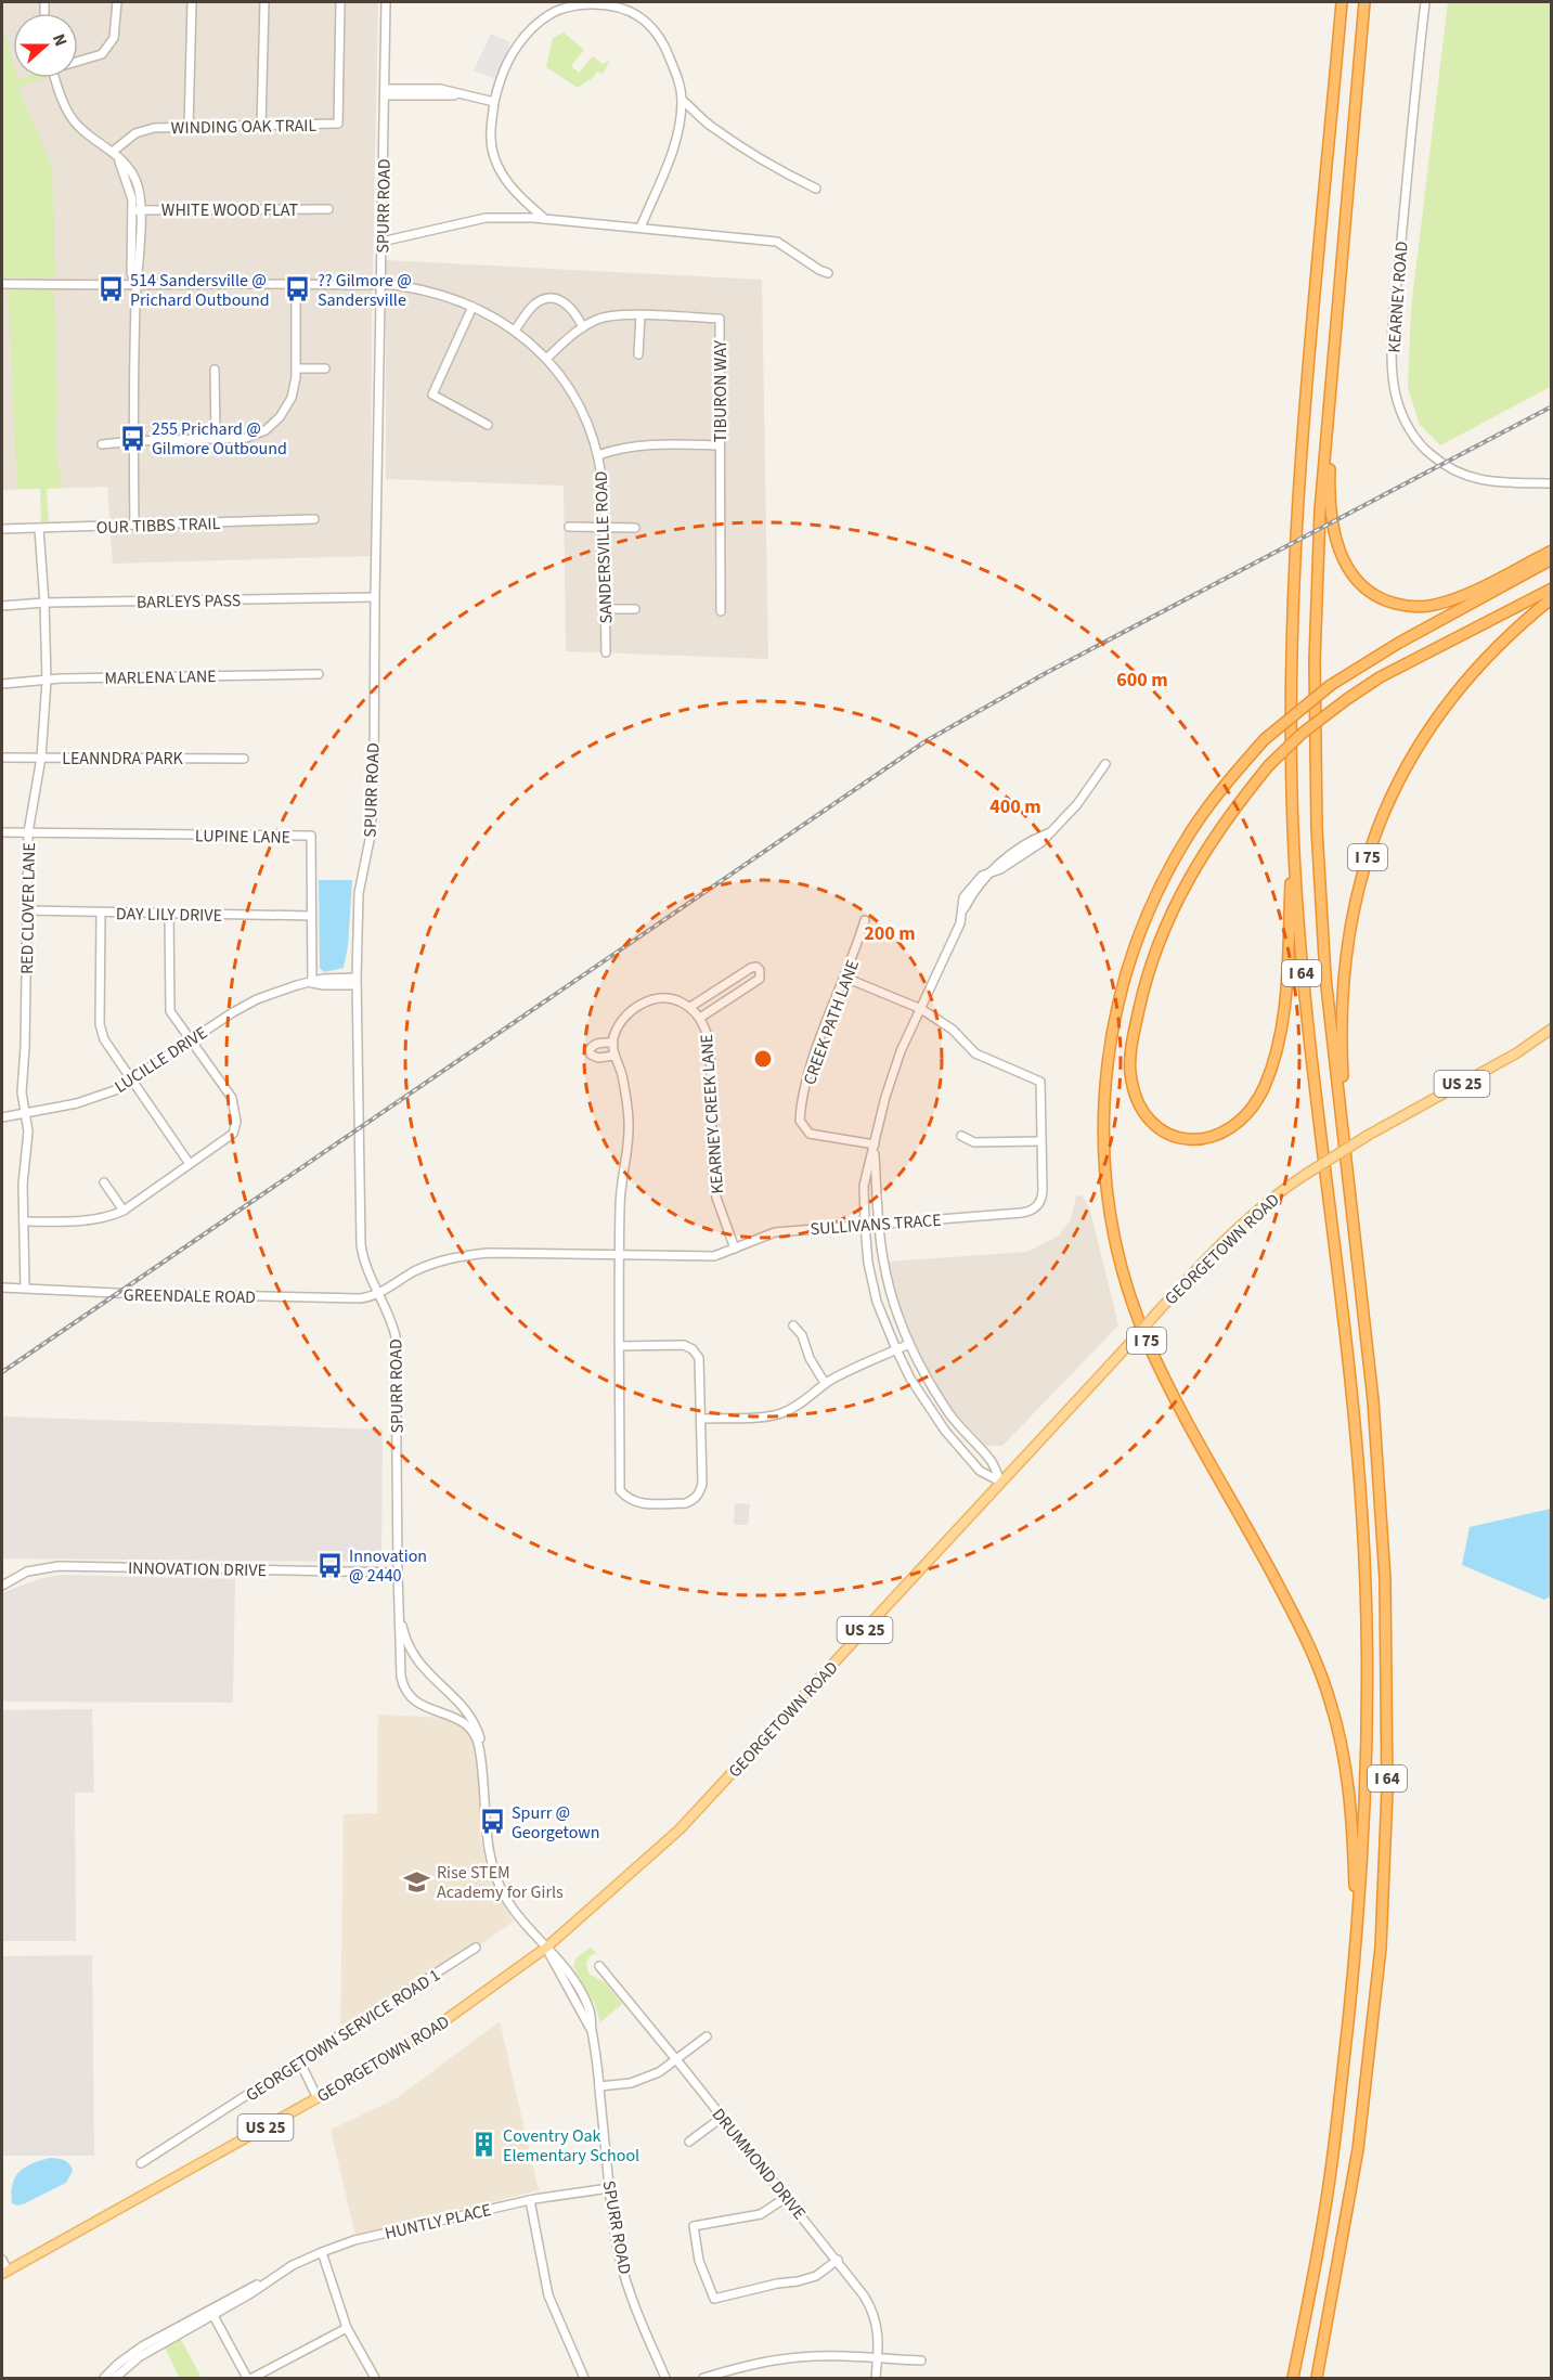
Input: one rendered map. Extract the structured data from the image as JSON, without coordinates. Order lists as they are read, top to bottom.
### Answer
{
  "streets": {
    "highway": ["I 75", "I 64"],
    "main road": ["US 25", "GEORGETOWN ROAD"],
    "street": [
      "WINDING OAK TRAIL",
      "SPURR ROAD",
      "WHITE WOOD FLAT",
      "KEARNEY ROAD",
      "TIBURON WAY",
      "OUR TIBBS TRAIL",
      "SANDERSVILLE ROAD",
      "BARLEYS PASS",
      "MARLENA LANE",
      "LEANNDRA PARK",
      "LUPINE LANE",
      "RED CLOVER LANE",
      "DAY LILY DRIVE",
      "CREEK PATH LANE",
      "LUCILLE DRIVE",
      "KEARNEY CREEK LANE",
      "SULLIVANS TRACE",
      "GREENDALE ROAD",
      "INNOVATION DRIVE",
      "GEORGETOWN SERVICE ROAD 1",
      "DRUMMOND DRIVE",
      "HUNTLY PLACE"
    ]
  },
  "crossings": [
    ["SPURR ROAD", "SANDERSVILLE ROAD"],
    ["SPURR ROAD", "BARLEYS PASS"],
    ["SPURR ROAD", "LUCILLE DRIVE"],
    ["SPURR ROAD", "SULLIVANS TRACE"],
    ["SPURR ROAD", "GEORGETOWN ROAD"],
    ["SPURR ROAD", "GREENDALE ROAD"],
    ["SPURR ROAD", "INNOVATION DRIVE"],
    ["SPURR ROAD", "HUNTLY PLACE"],
    ["TIBURON WAY", "SANDERSVILLE ROAD"],
    ["OUR TIBBS TRAIL", "RED CLOVER LANE"],
    ["BARLEYS PASS", "RED CLOVER LANE"],
    ["MARLENA LANE", "RED CLOVER LANE"],
    ["LEANNDRA PARK", "RED CLOVER LANE"],
    ["LUPINE LANE", "RED CLOVER LANE"],
    ["LUPINE LANE", "DAY LILY DRIVE"],
    ["LUPINE LANE", "LUCILLE DRIVE"],
    ["I 75", "I 64"],
    ["RED CLOVER LANE", "DAY LILY DRIVE"],
    ["RED CLOVER LANE", "LUCILLE DRIVE"],
    ["RED CLOVER LANE", "GREENDALE ROAD"],
    ["CREEK PATH LANE", "SULLIVANS TRACE"],
    ["KEARNEY CREEK LANE", "SULLIVANS TRACE"],
    ["SULLIVANS TRACE", "GREENDALE ROAD"]
  ],
  "places": {
    "bus stop": [
      "514 Sandersville @ Prichard Outbound",
      "?? Gilmore @ Sandersville",
      "255 Prichard @ Gilmore Outbound",
      "Innovation @ 2440",
      "Spurr @ Georgetown"
    ],
    "school or university": ["Rise STEM Academy for Girls"],
    "building": ["Coventry Oak Elementary School"]
  },
  "north": "right",
  "rings": ["600 m", "400 m", "200 m"]
}
